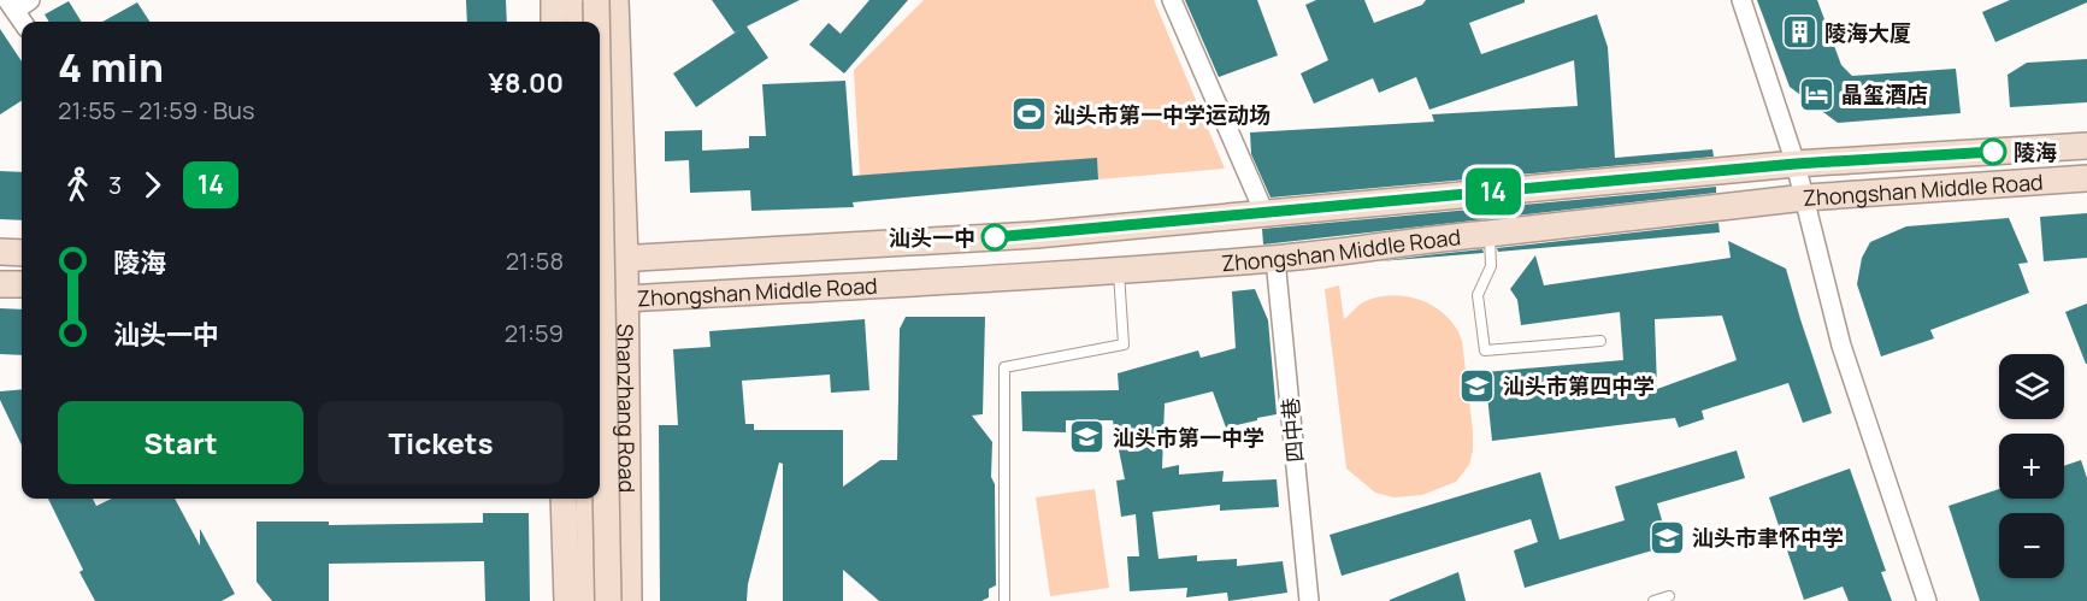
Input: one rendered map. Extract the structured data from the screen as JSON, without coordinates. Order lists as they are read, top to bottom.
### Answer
{
  "streets": {
    "main road": ["Zhongshan Middle Road", "Shanzhang Road"],
    "street": ["四中巷"]
  },
  "crossings": [
    ["Zhongshan Middle Road", "Shanzhang Road"],
    ["Zhongshan Middle Road", "四中巷"]
  ],
  "places": {
    "building": ["陵海大厦"],
    "hotel": ["晶玺酒店"],
    "sports": ["汕头市第一中学运动场"],
    "other": ["陵海", "汕头一中"],
    "school or university": ["汕头市第四中学", "汕头市第一中学", "汕头市聿怀中学"]
  },
  "lines": ["bus line 14"],
  "page": {
    "on_map": "14",
    "heading": ["4 min", "21:55 – 21:59 · Bus", "¥8.00"],
    "legs": ["3", "14"],
    "list": [
      {
        "name": "陵海",
        "value": "21:58"
      },
      {
        "name": "汕头一中",
        "value": "21:59"
      }
    ],
    "map_buttons": ["+", "−"],
    "buttons": ["Start", "Tickets"]
  }
}
